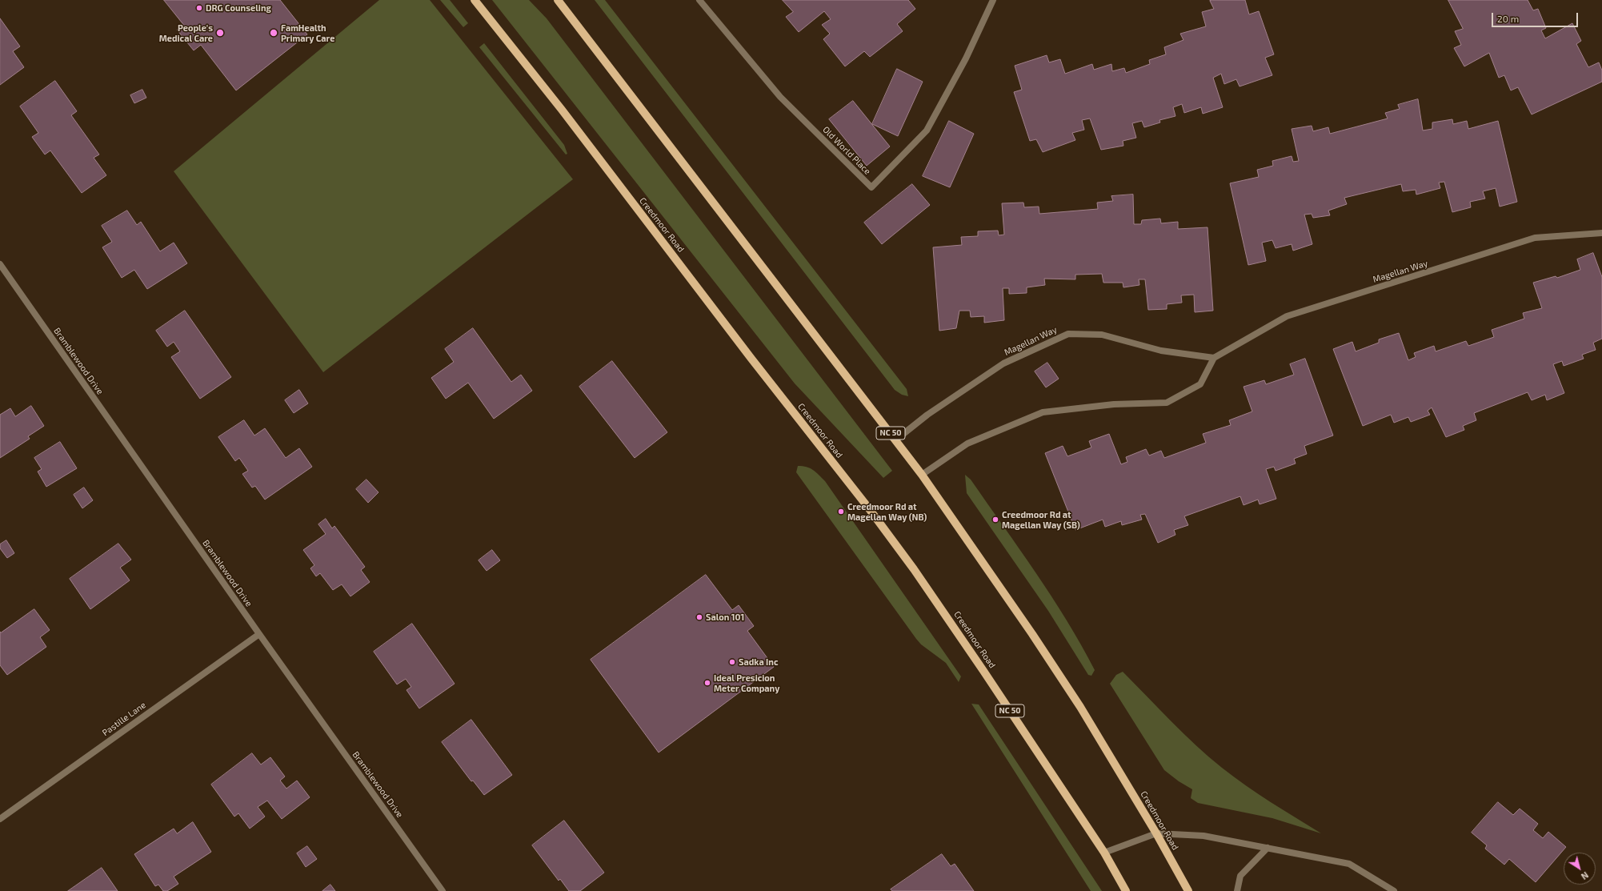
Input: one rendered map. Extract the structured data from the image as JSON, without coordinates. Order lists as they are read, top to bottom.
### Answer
{
  "streets": {
    "main road": ["Creedmoor Road", "NC 50"],
    "street": [
      "Old World Place",
      "Magellan Way",
      "Bramblewood Drive",
      "Pastille Lane"
    ]
  },
  "crossings": [
    ["Creedmoor Road", "Magellan Way"],
    ["Bramblewood Drive", "Pastille Lane"]
  ],
  "places": [
    "DRG Counseling",
    "People's Medical Care",
    "FamHealth Primary Care",
    "Creedmoor Rd at Magellan Way (NB)",
    "Creedmoor Rd at Magellan Way (SB)",
    "Salon 101",
    "Sadka Inc",
    "Ideal Presicion Meter Company"
  ],
  "scale_bar": "20 m",
  "north": "bottom right"
}
